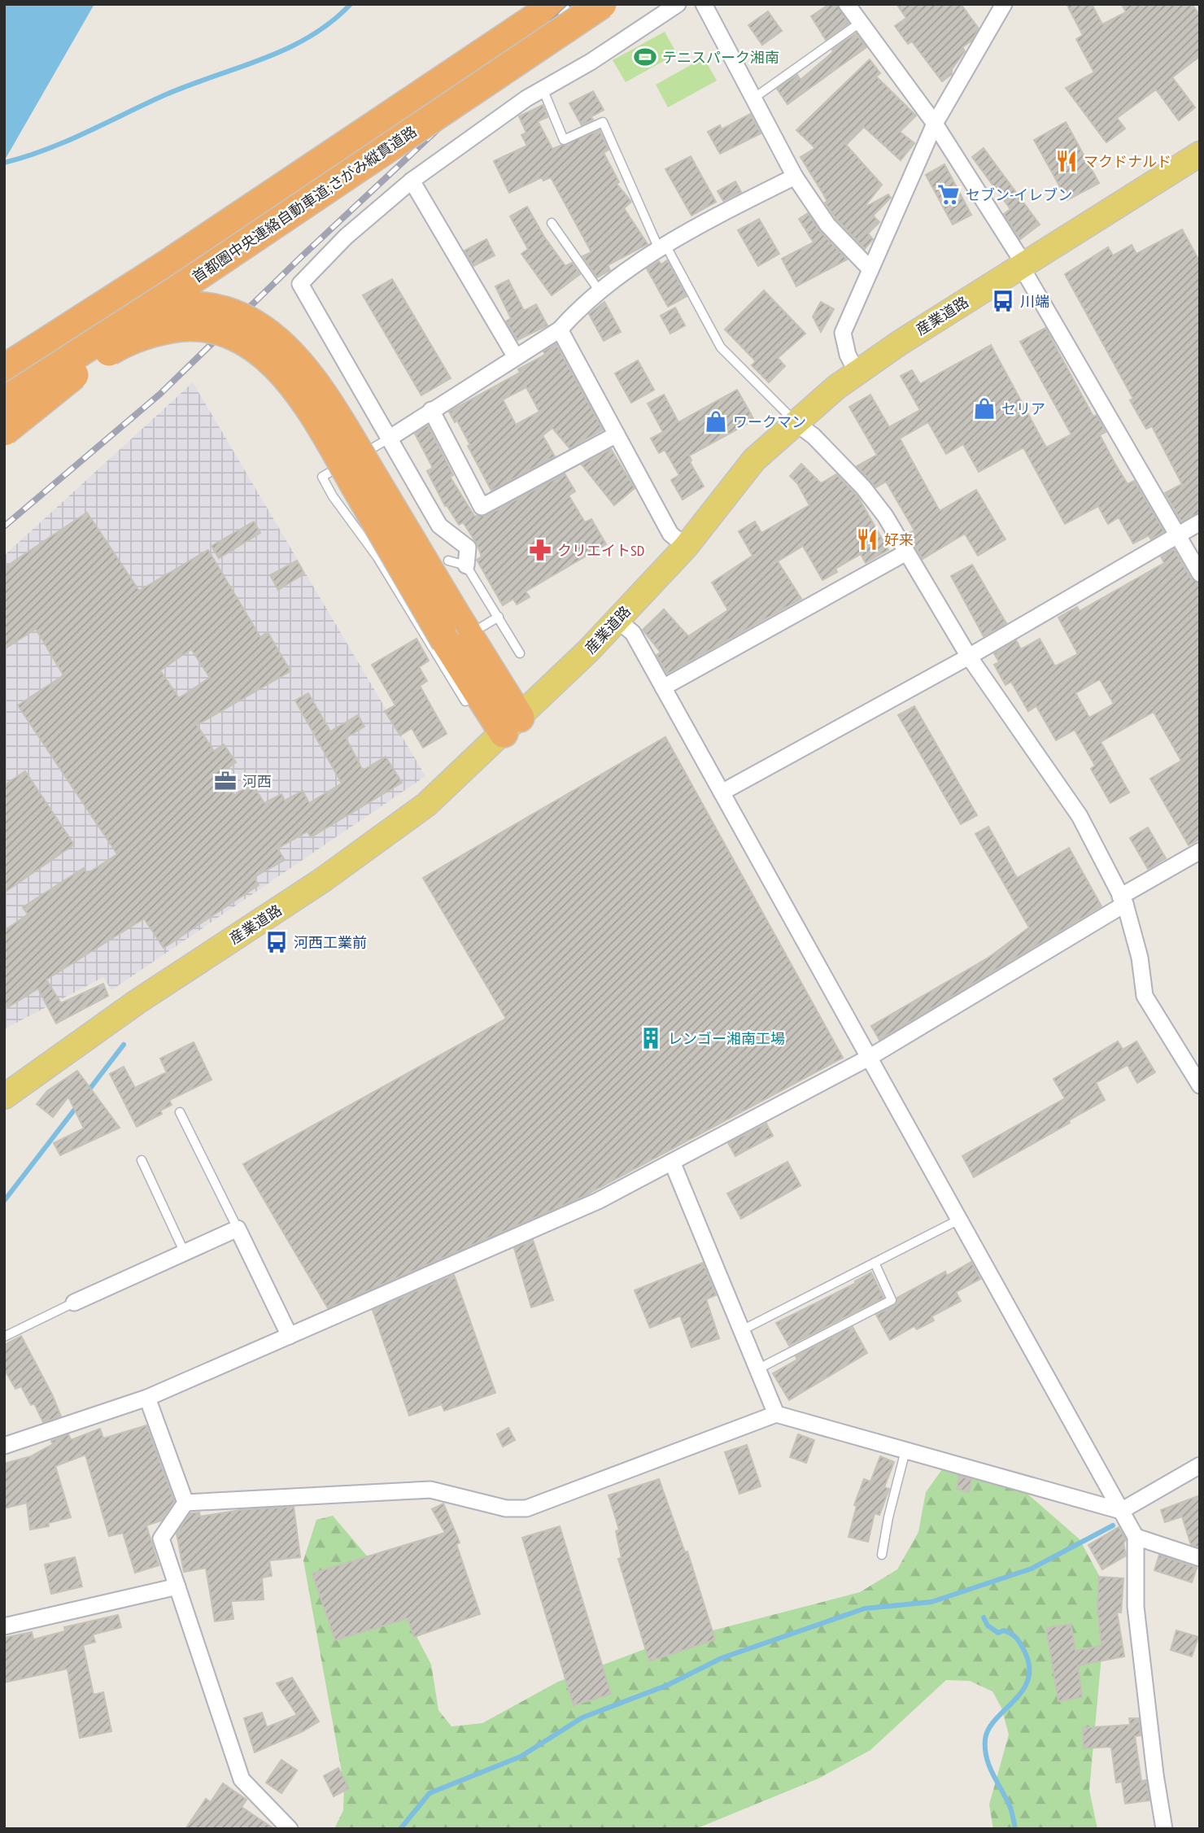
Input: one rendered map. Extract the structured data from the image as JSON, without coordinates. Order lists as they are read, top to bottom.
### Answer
{
  "streets": {
    "highway": ["首都圏中央連絡自動車道;さがみ縦貫道路"],
    "main road": ["産業道路"]
  },
  "places": {
    "sports": ["テニスパーク湘南"],
    "restaurant": ["マクドナルド", "好来"],
    "supermarket": ["セブン-イレブン"],
    "bus stop": ["川端", "河西工業前"],
    "shop": ["セリア", "ワークマン"],
    "pharmacy": ["クリエイトSD"],
    "office": ["河西"],
    "building": ["レンゴー湘南工場"]
  }
}
